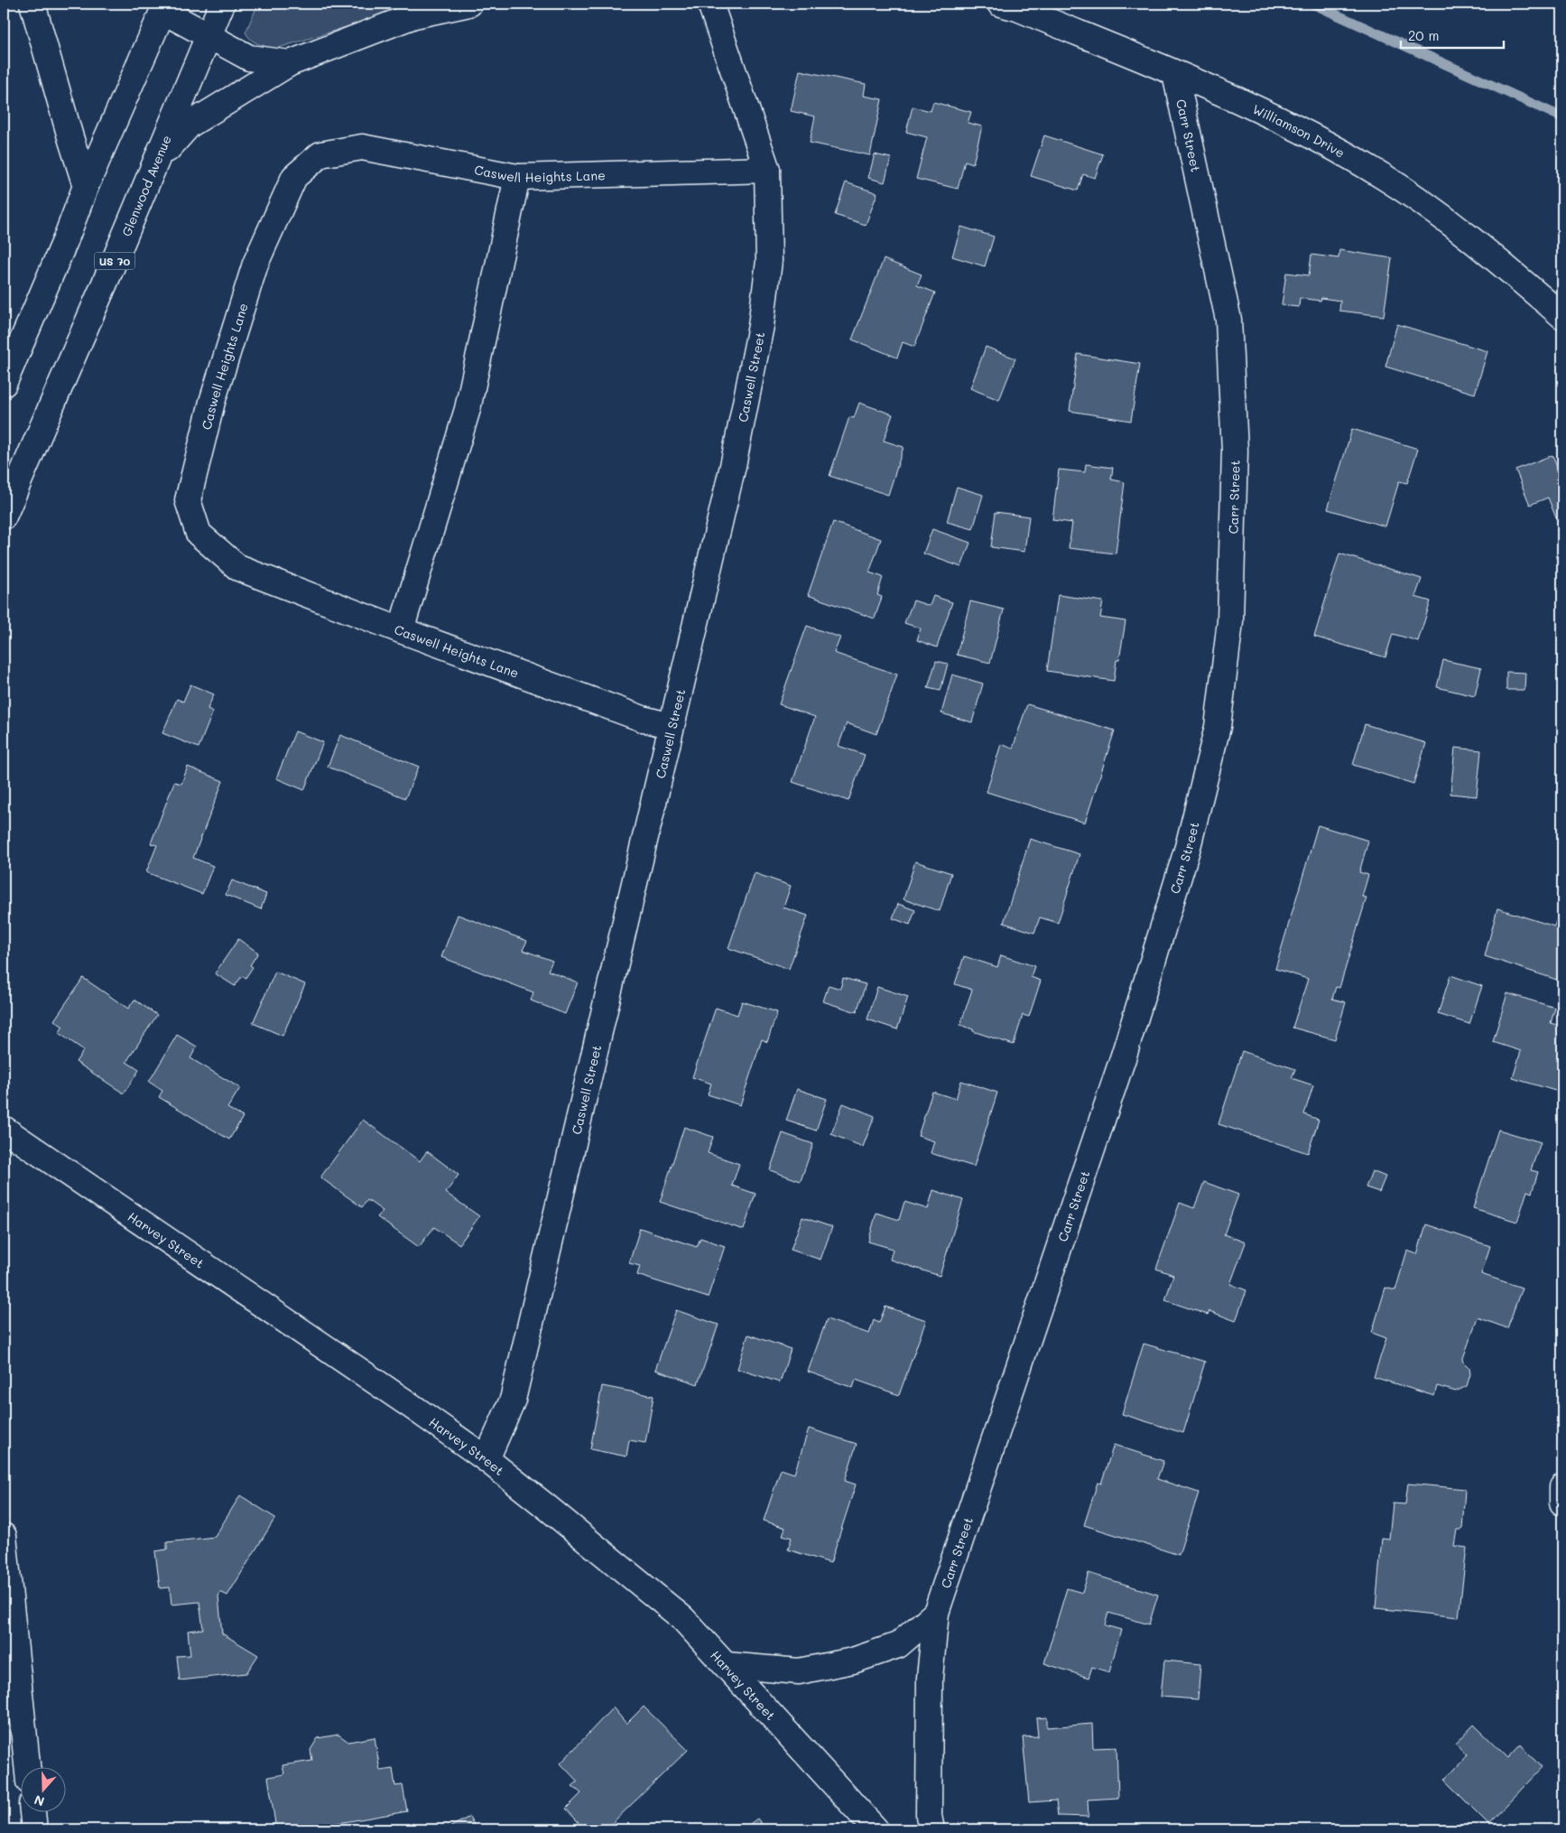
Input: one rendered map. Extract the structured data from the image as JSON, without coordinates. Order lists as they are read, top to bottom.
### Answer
{
  "streets": {
    "street": [
      "Williamson Drive",
      "Carr Street",
      "Caswell Heights Lane",
      "Glenwood Avenue",
      "US 70",
      "Caswell Street",
      "Harvey Street"
    ]
  },
  "crossings": [
    ["Williamson Drive", "Carr Street"],
    ["Caswell Heights Lane", "Caswell Street"],
    ["Caswell Street", "Harvey Street"]
  ],
  "scale_bar": "20 m",
  "north": "bottom"
}
